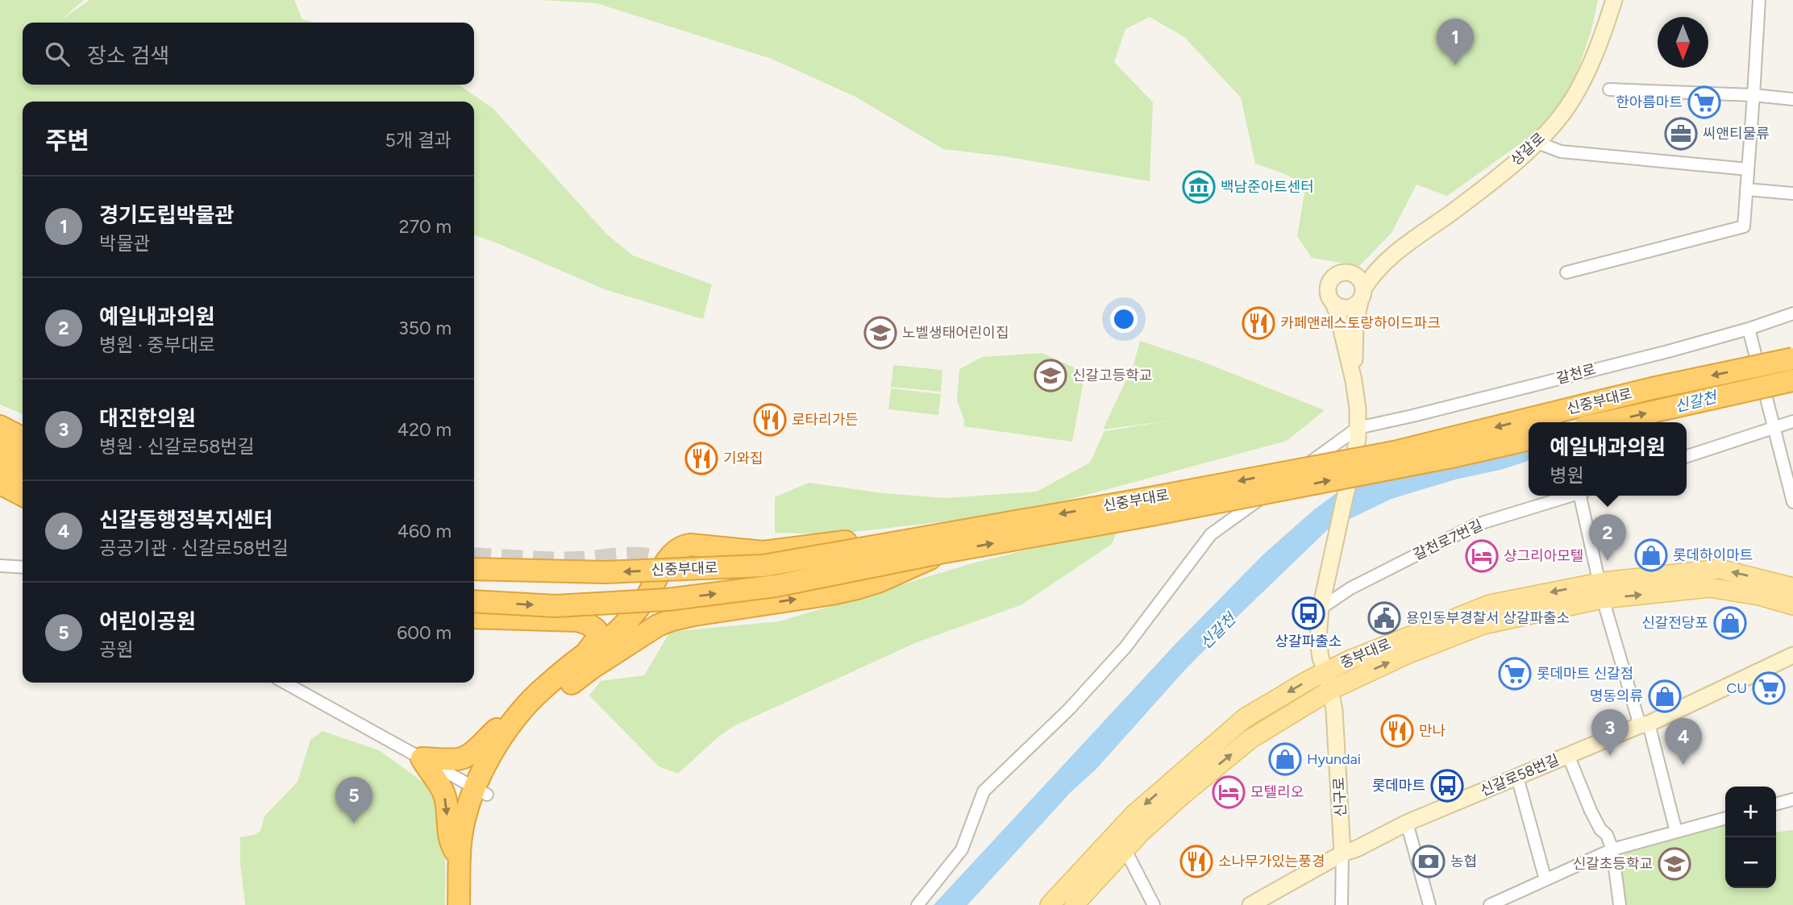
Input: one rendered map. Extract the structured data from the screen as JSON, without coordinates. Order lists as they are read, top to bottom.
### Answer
{
  "streets": {
    "highway": ["신중부대로"],
    "main road": ["중부대로"],
    "street": [
      "상갈로",
      "갈천로",
      "갈천로7번길",
      "신갈로58번길",
      "신구로"
    ]
  },
  "crossings": [
    ["갈천로", "신구로"],
    ["갈천로7번길", "신구로"],
    ["중부대로", "신구로"],
    ["신갈로58번길", "신구로"]
  ],
  "water": ["신갈천"],
  "places": {
    "supermarket": ["한아름마트", "롯데마트 신갈점", "CU"],
    "office": ["씨앤티물류"],
    "museum": ["백남준아트센터"],
    "restaurant": [
      "카페앤레스토랑하이드파크",
      "로타리가든",
      "기와집",
      "만나",
      "소나무가있는풍경"
    ],
    "school or university": ["노벨생태어린이집", "신갈고등학교", "신갈초등학교"],
    "shop": [
      "롯데하이마트",
      "신갈전당포",
      "명동의류",
      "Hyundai"
    ],
    "hotel": ["샹그리아모텔", "모텔리오"],
    "bus stop": ["상갈파출소", "롯데마트"],
    "public building": ["용인동부경찰서 상갈파출소"],
    "bank": ["농협"]
  },
  "north": "bottom",
  "page": {
    "pins": [
      "1",
      "2",
      "3",
      "4",
      "5"
    ],
    "search": "장소 검색",
    "heading": ["주변", "5개 결과"],
    "list": [
      {
        "mark": "1",
        "name": "경기도립박물관",
        "note": "박물관",
        "value": "270 m"
      },
      {
        "mark": "2",
        "name": "예일내과의원",
        "note": "병원 · 중부대로",
        "value": "350 m"
      },
      {
        "mark": "3",
        "name": "대진한의원",
        "note": "병원 · 신갈로58번길",
        "value": "420 m"
      },
      {
        "mark": "4",
        "name": "신갈동행정복지센터",
        "note": "공공기관 · 신갈로58번길",
        "value": "460 m"
      },
      {
        "mark": "5",
        "name": "어린이공원",
        "note": "공원",
        "value": "600 m"
      }
    ],
    "popup": ["예일내과의원", "병원"],
    "map_buttons": ["+", "−"]
  }
}
